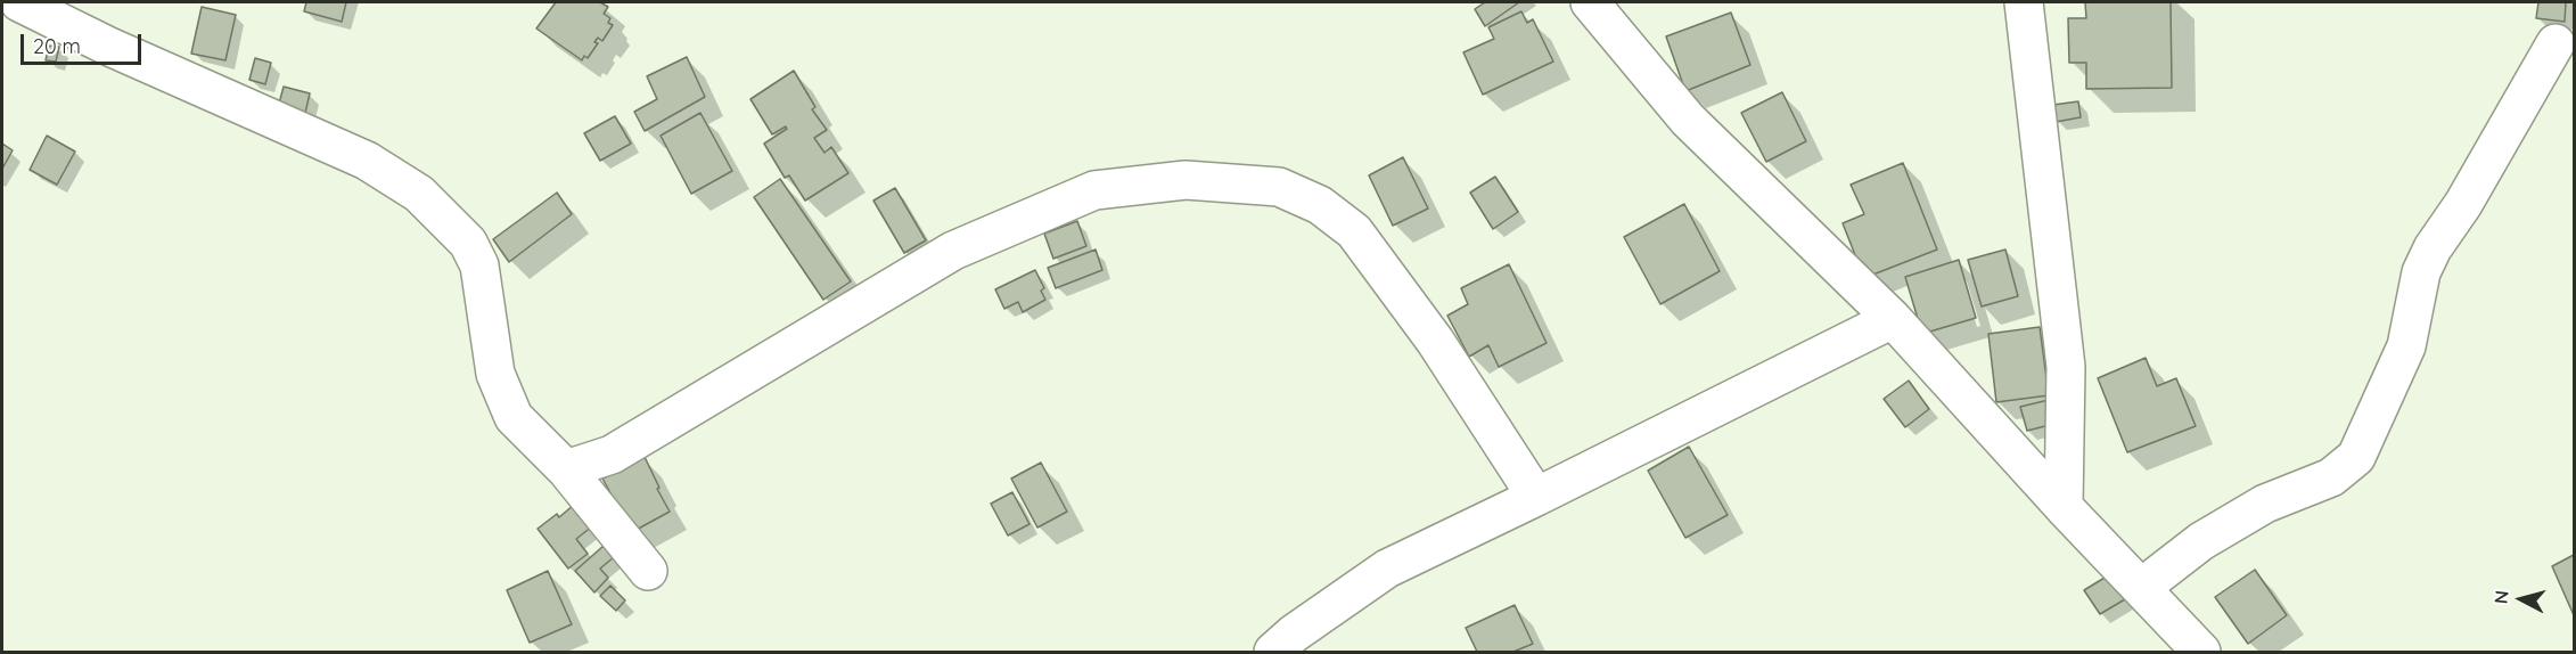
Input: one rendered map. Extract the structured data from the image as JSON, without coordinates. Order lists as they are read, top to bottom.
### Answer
{
  "scale_bar": "20 m",
  "north": "left"
}
